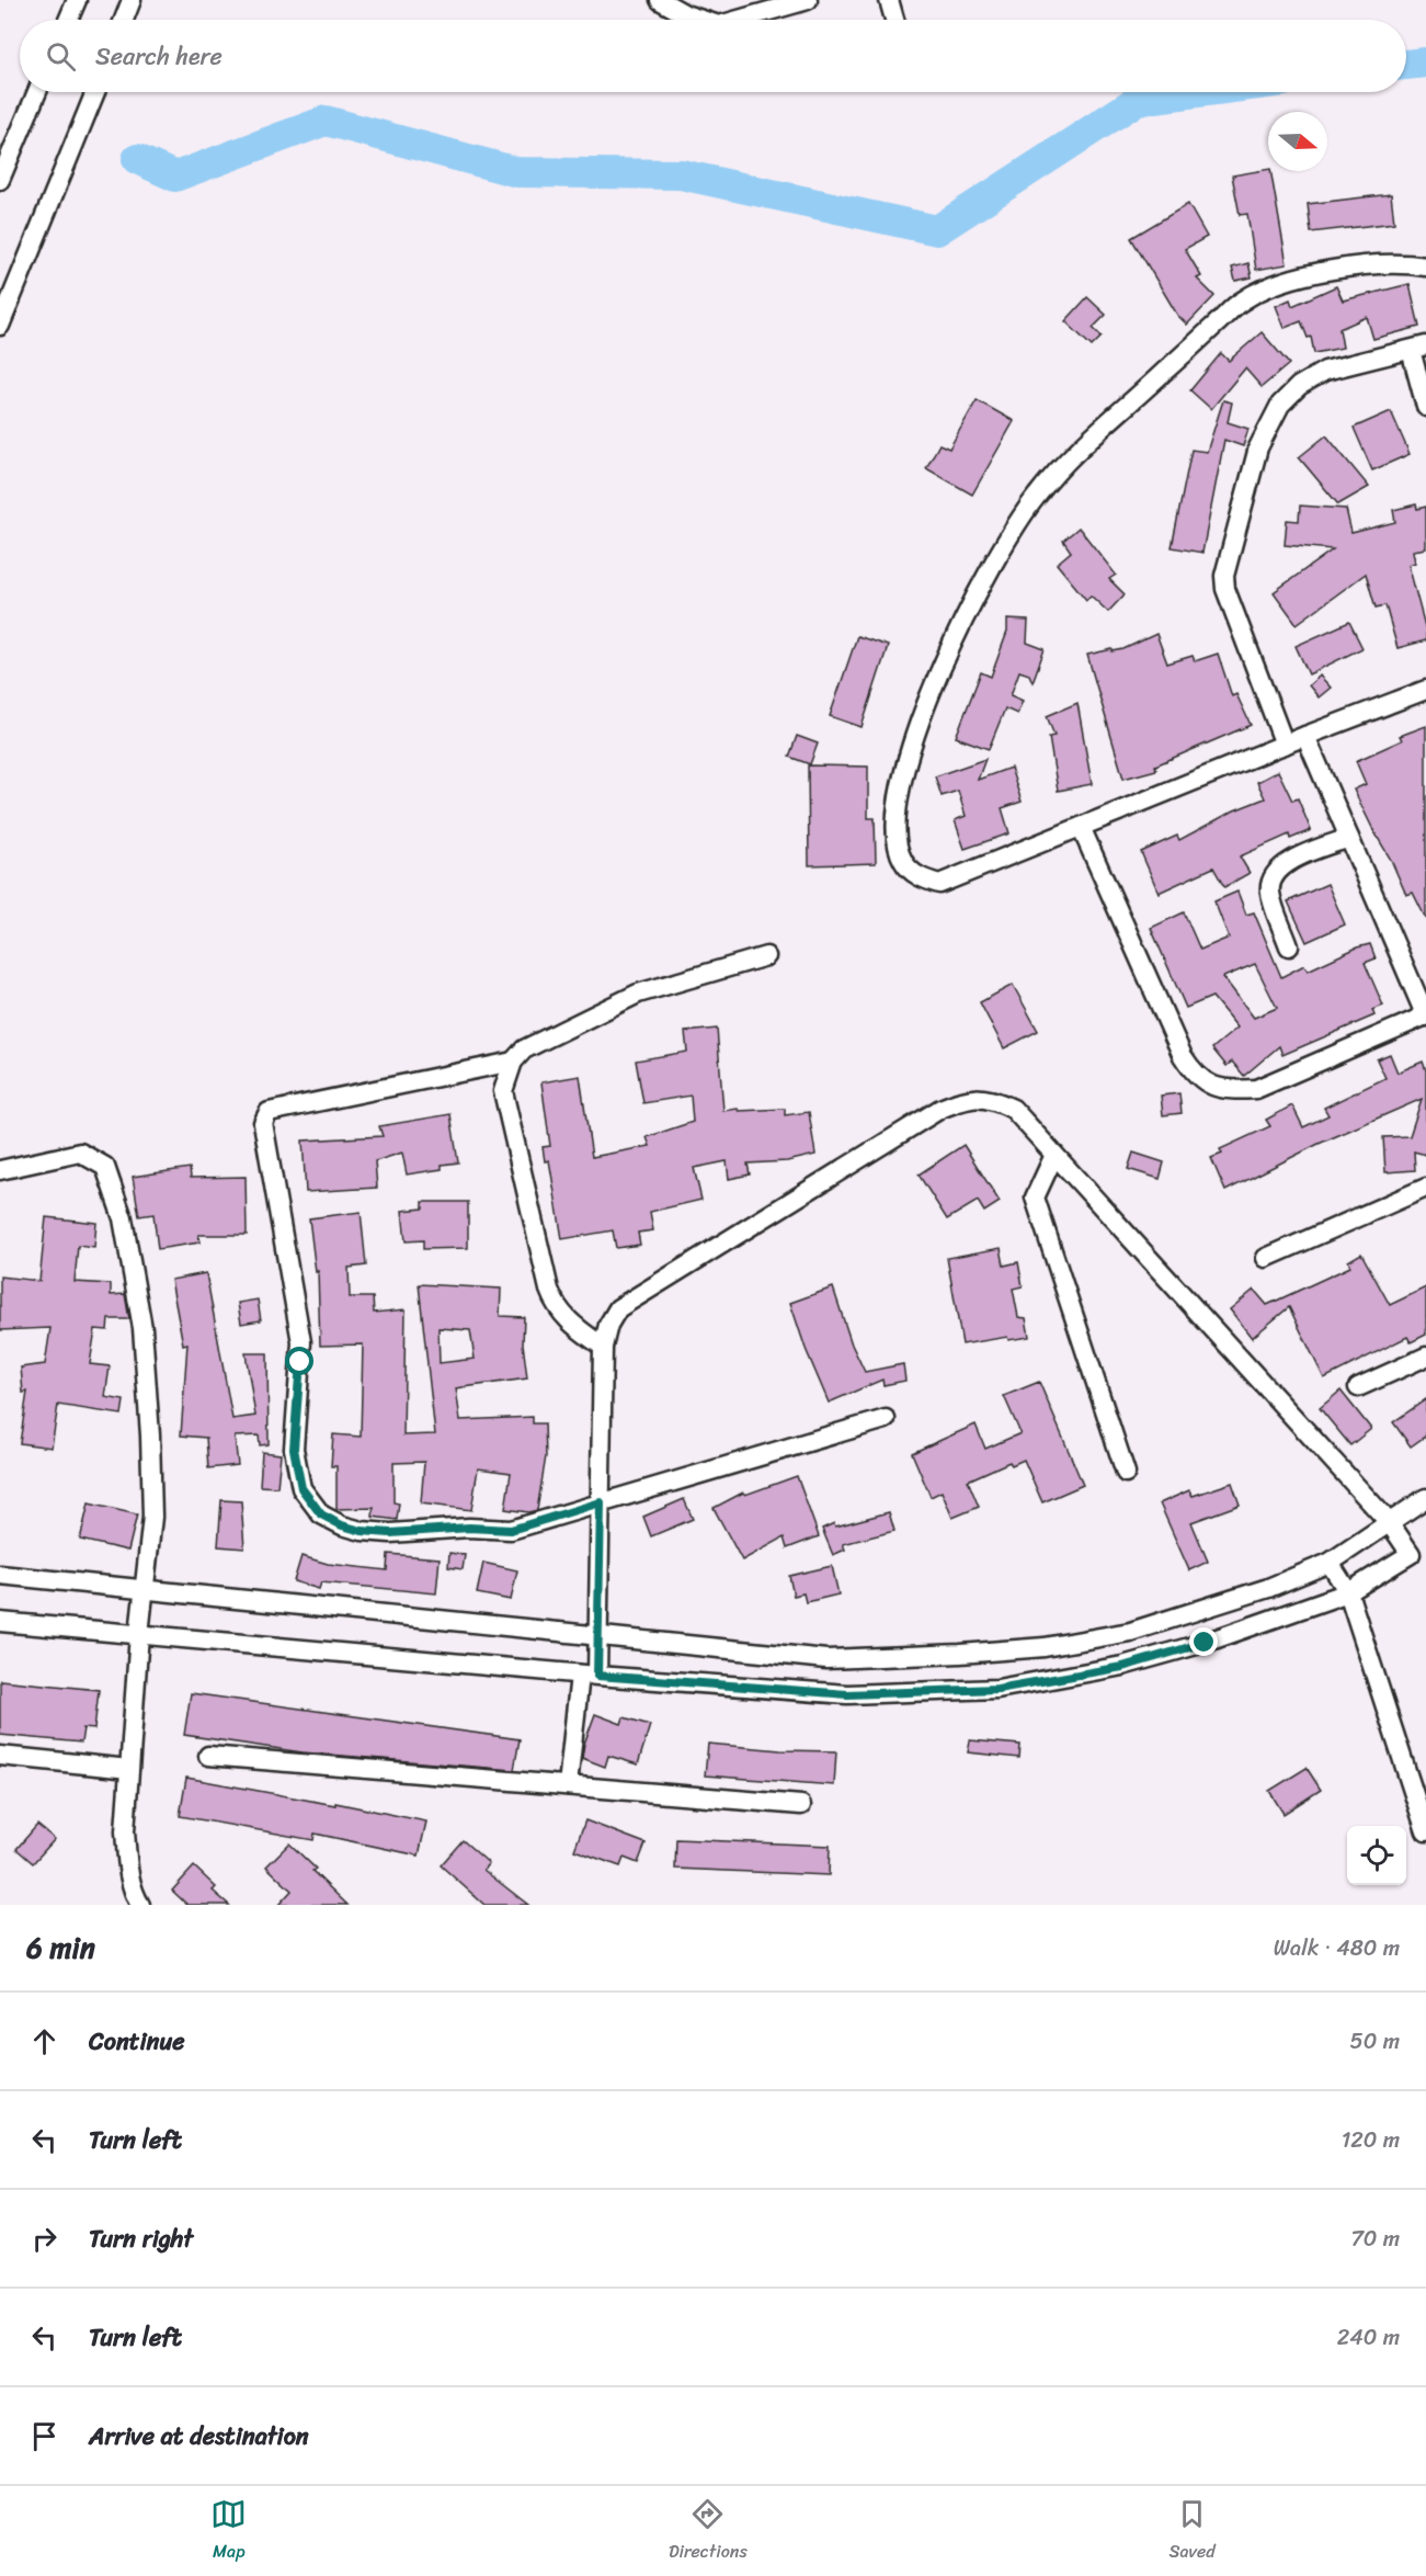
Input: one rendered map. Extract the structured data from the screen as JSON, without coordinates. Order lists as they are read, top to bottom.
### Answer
{
  "north": "right",
  "page": {
    "search": "Search here",
    "heading": ["6 min", "Walk · 480 m"],
    "list": [
      ["Continue", "50 m"],
      ["Turn left", "120 m"],
      ["Turn right", "70 m"],
      ["Turn left", "240 m"],
      "Arrive at destination"
    ],
    "nav": ["Map", "Directions", "Saved"]
  }
}
